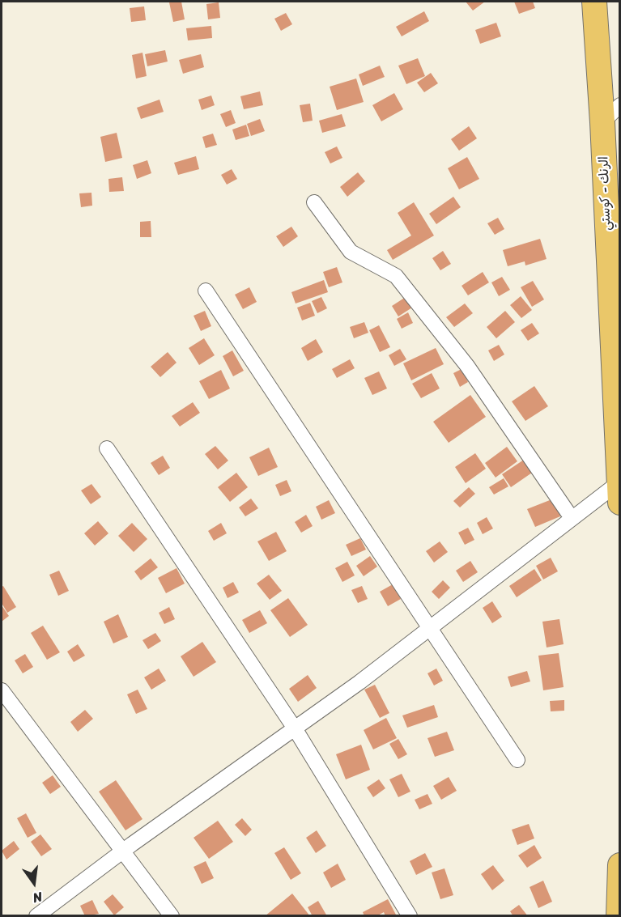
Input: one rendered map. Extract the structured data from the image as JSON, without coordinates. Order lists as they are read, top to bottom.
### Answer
{
  "streets": {
    "main road": ["الرنك - كوستي"]
  },
  "north": "bottom"
}
